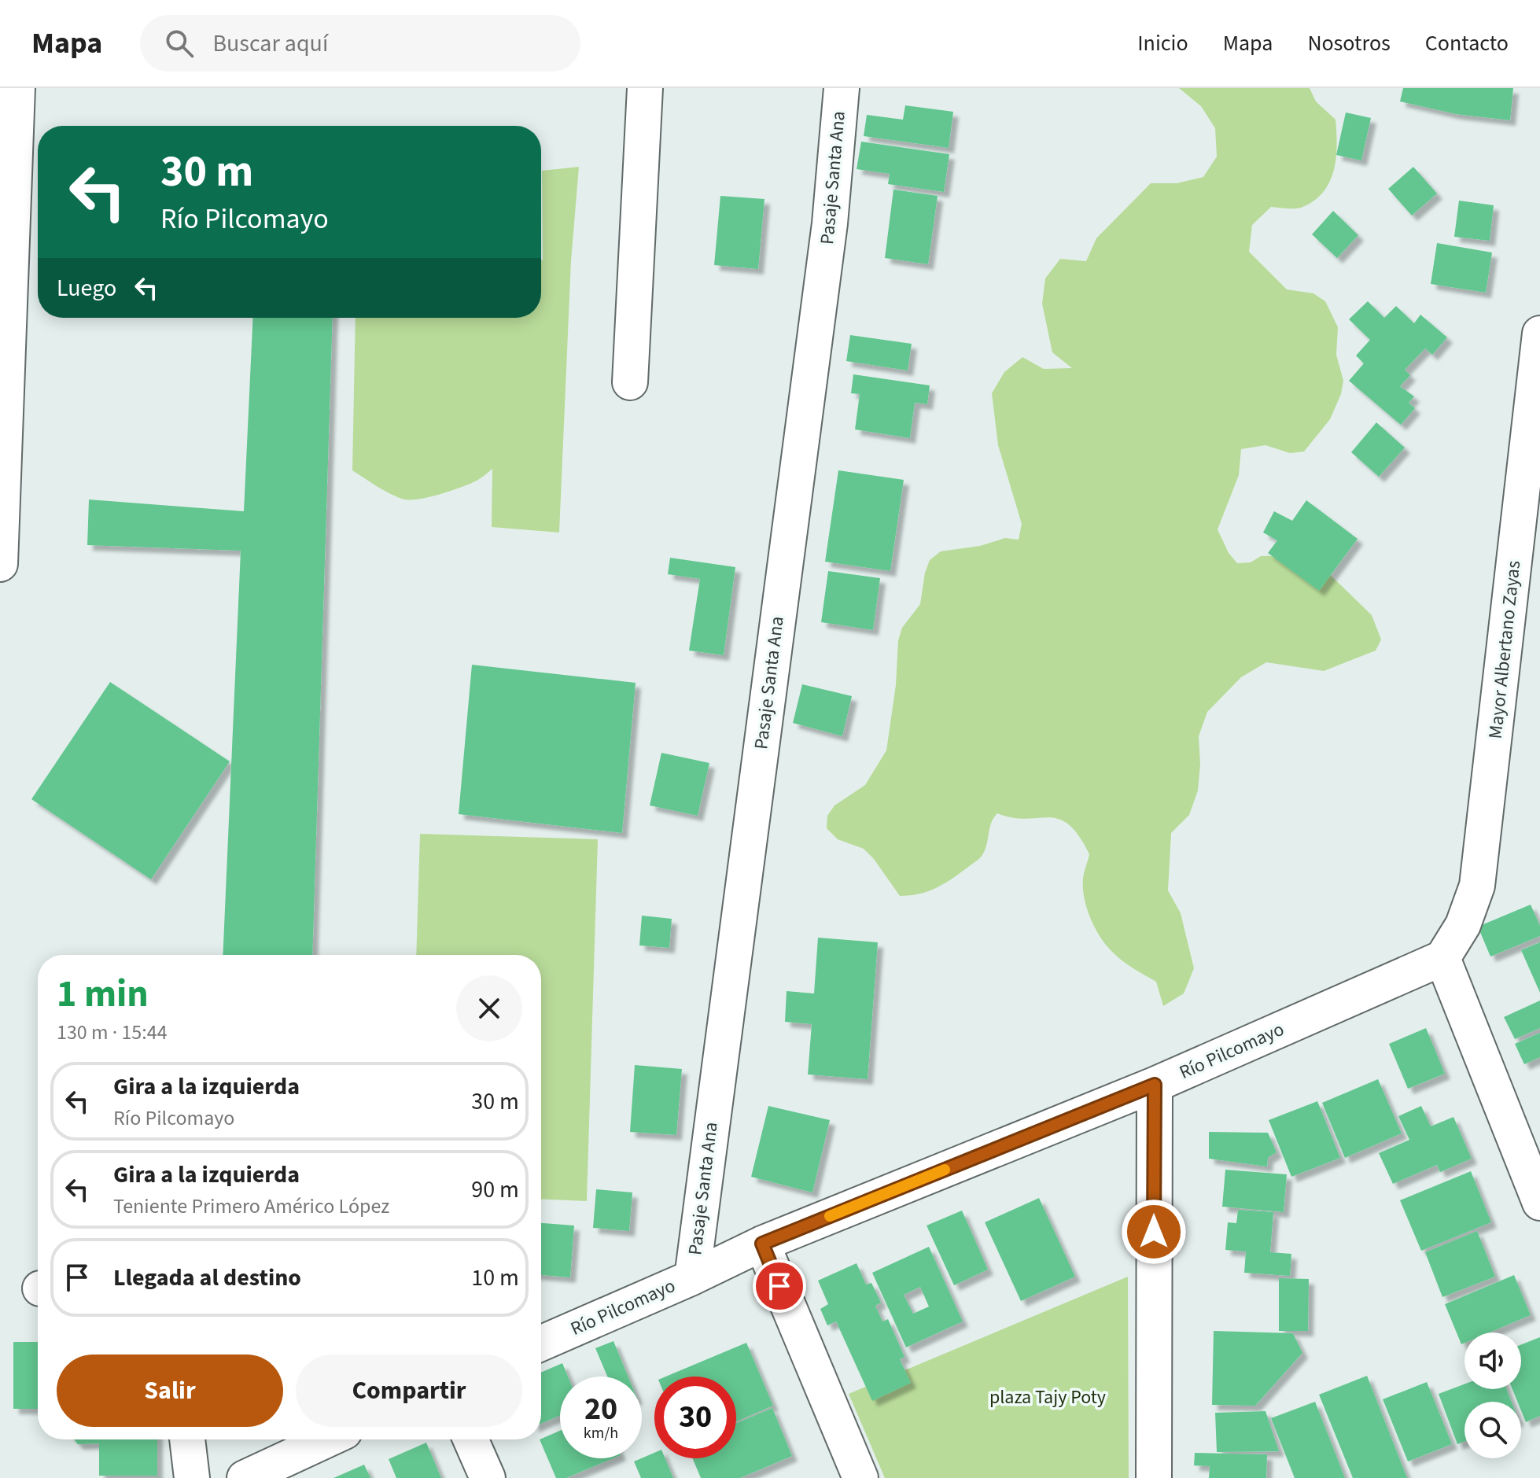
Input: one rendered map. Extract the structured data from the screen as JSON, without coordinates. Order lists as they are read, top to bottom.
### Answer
{
  "streets": {
    "street": ["Pasaje Santa Ana", "Mayor Albertano Zayas", "Río Pilcomayo"]
  },
  "crossings": [
    ["Pasaje Santa Ana", "Río Pilcomayo"],
    ["Mayor Albertano Zayas", "Río Pilcomayo"]
  ],
  "parks": ["plaza Tajy Poty"],
  "page": {
    "header": "Mapa",
    "search": "Buscar aquí",
    "nav": [
      "Inicio",
      "Mapa",
      "Nosotros",
      "Contacto"
    ],
    "turn": ["30 m", "Río Pilcomayo"],
    "then": "Luego",
    "heading": ["1 min", "130 m · 15:44"],
    "list": [
      {
        "name": "Gira a la izquierda",
        "note": "Río Pilcomayo",
        "value": "30 m"
      },
      {
        "name": "Gira a la izquierda",
        "note": "Teniente Primero Américo López",
        "value": "90 m"
      },
      {
        "name": "Llegada al destino",
        "value": "10 m"
      }
    ],
    "buttons": ["Salir", "Compartir"],
    "speed": "20 km/h",
    "limit": "30"
  }
}
